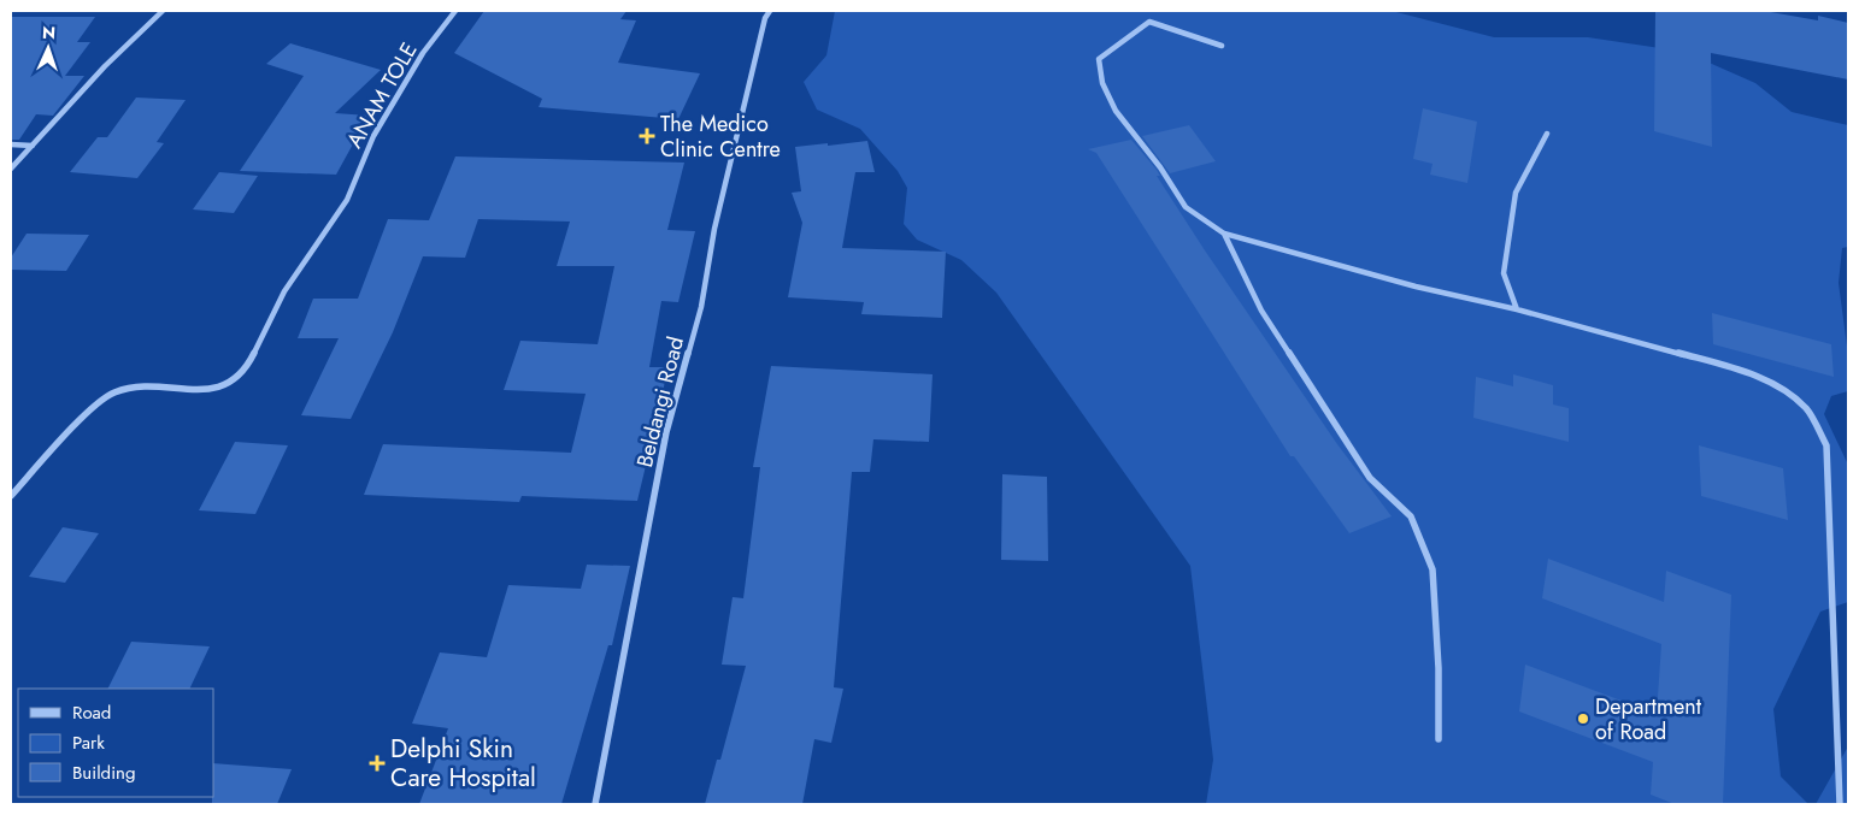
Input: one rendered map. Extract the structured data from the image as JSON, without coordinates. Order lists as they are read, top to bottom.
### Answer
{
  "streets": {
    "street": ["ANAM TOLE", "Beldangi Road"]
  },
  "places": {
    "health": ["The Medico Clinic Centre", "Delphi Skin Care Hospital"],
    "other": ["Department of Road"]
  },
  "legend": ["Road", "Park", "Building"],
  "north": "top"
}
